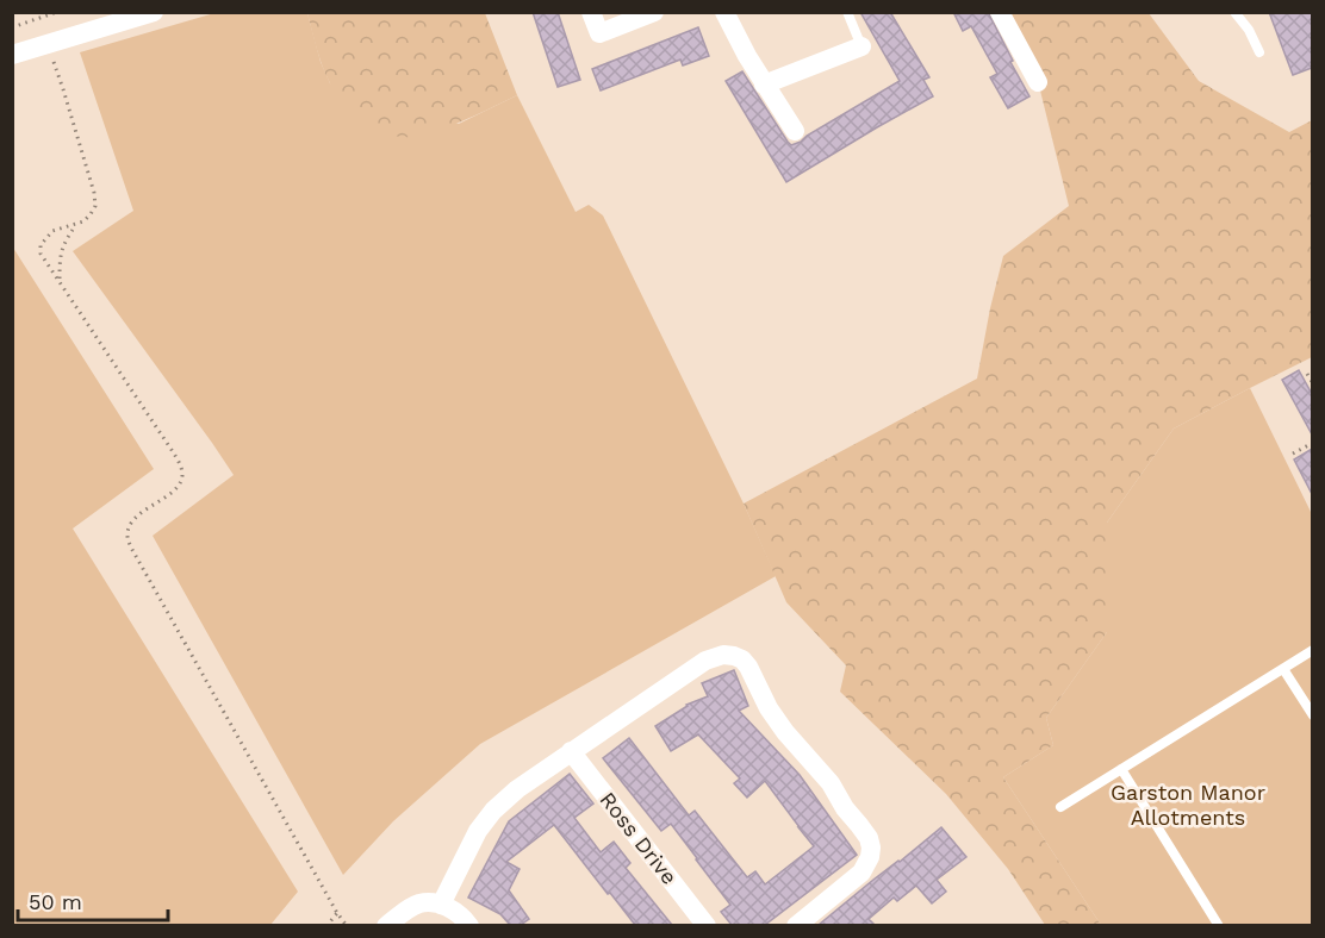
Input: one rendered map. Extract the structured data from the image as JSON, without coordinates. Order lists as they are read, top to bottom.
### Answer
{
  "streets": {
    "street": ["Ross Drive"]
  },
  "parks": ["Garston Manor Allotments"],
  "scale_bar": "50 m"
}
